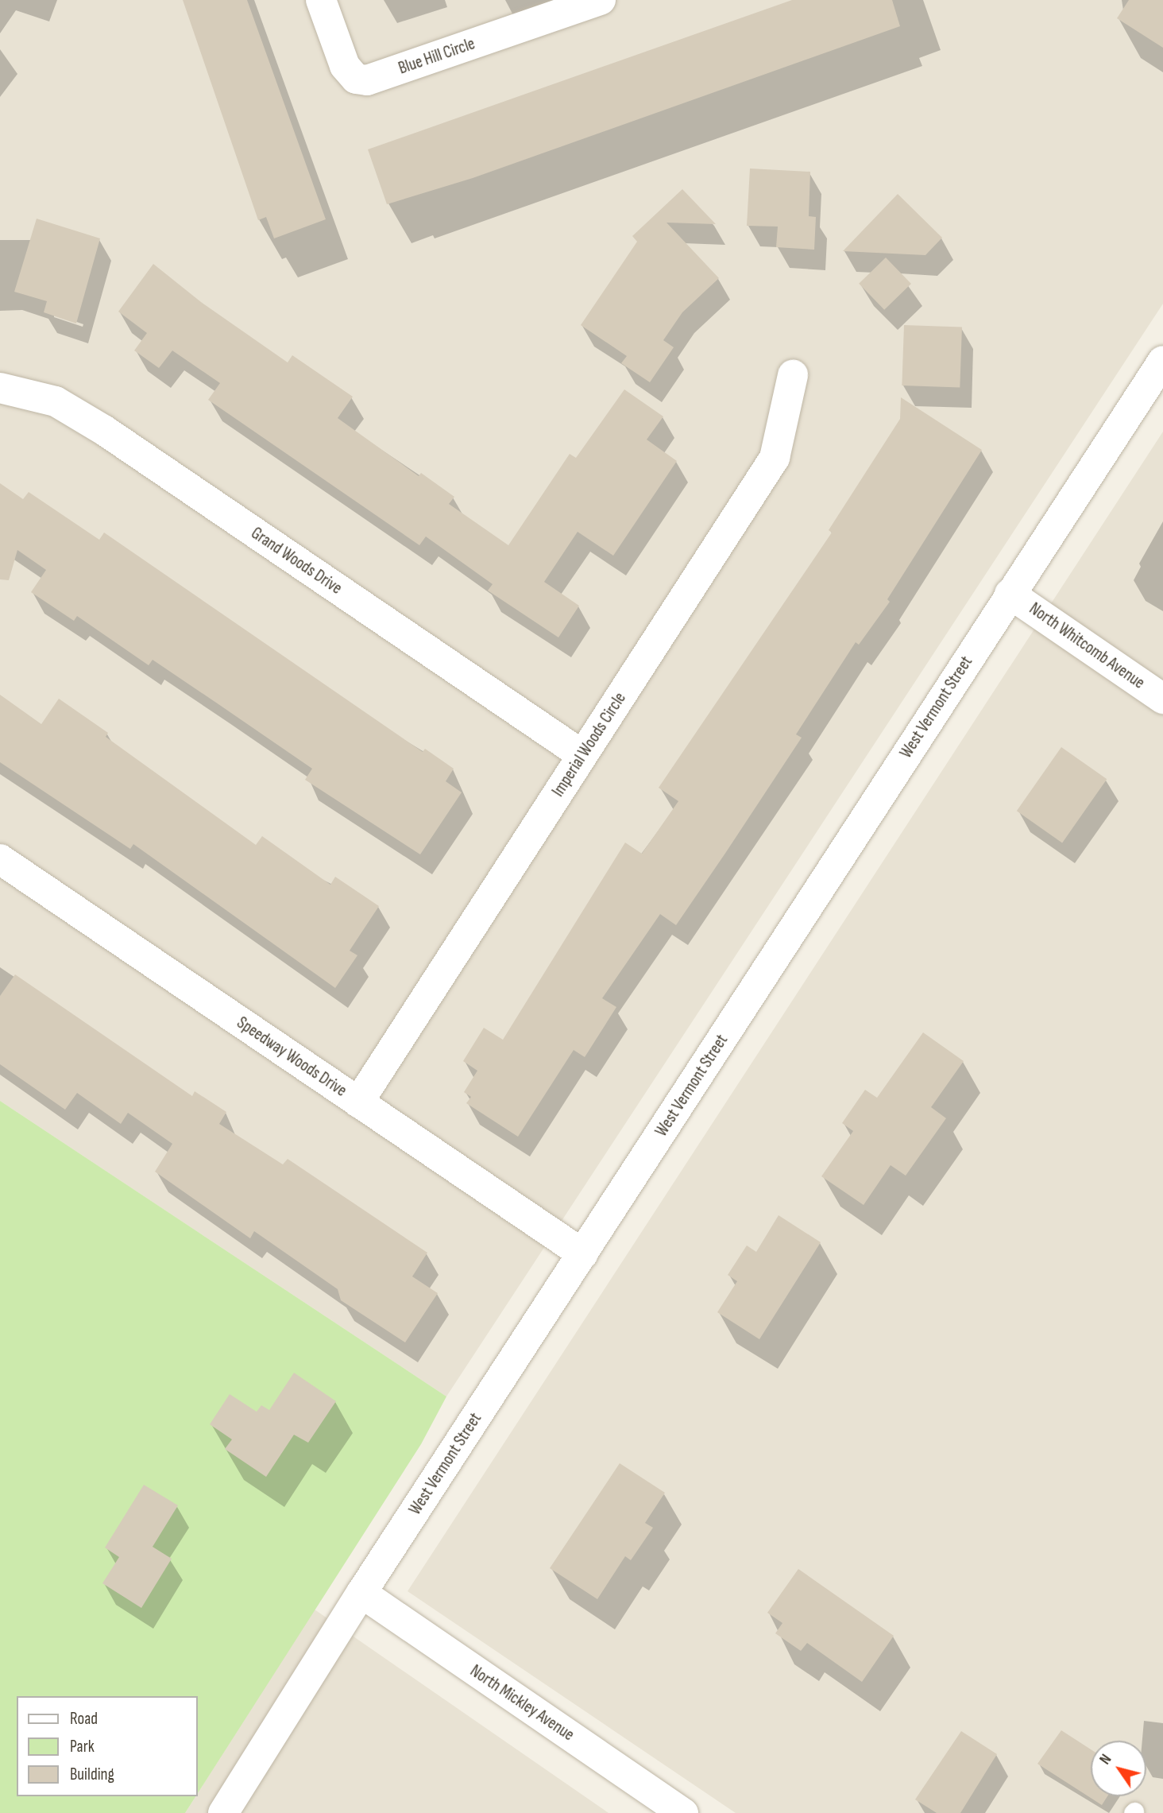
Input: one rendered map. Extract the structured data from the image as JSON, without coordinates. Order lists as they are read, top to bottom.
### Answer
{
  "streets": {
    "street": [
      "Blue Hill Circle",
      "Grand Woods Drive",
      "North Whitcomb Avenue",
      "West Vermont Street",
      "Imperial Woods Circle",
      "Speedway Woods Drive",
      "North Mickley Avenue"
    ]
  },
  "crossings": [
    ["Grand Woods Drive", "Imperial Woods Circle"],
    ["North Whitcomb Avenue", "West Vermont Street"],
    ["West Vermont Street", "Speedway Woods Drive"],
    ["West Vermont Street", "North Mickley Avenue"],
    ["Imperial Woods Circle", "Speedway Woods Drive"]
  ],
  "legend": ["Road", "Park", "Building"],
  "north": "top left"
}
